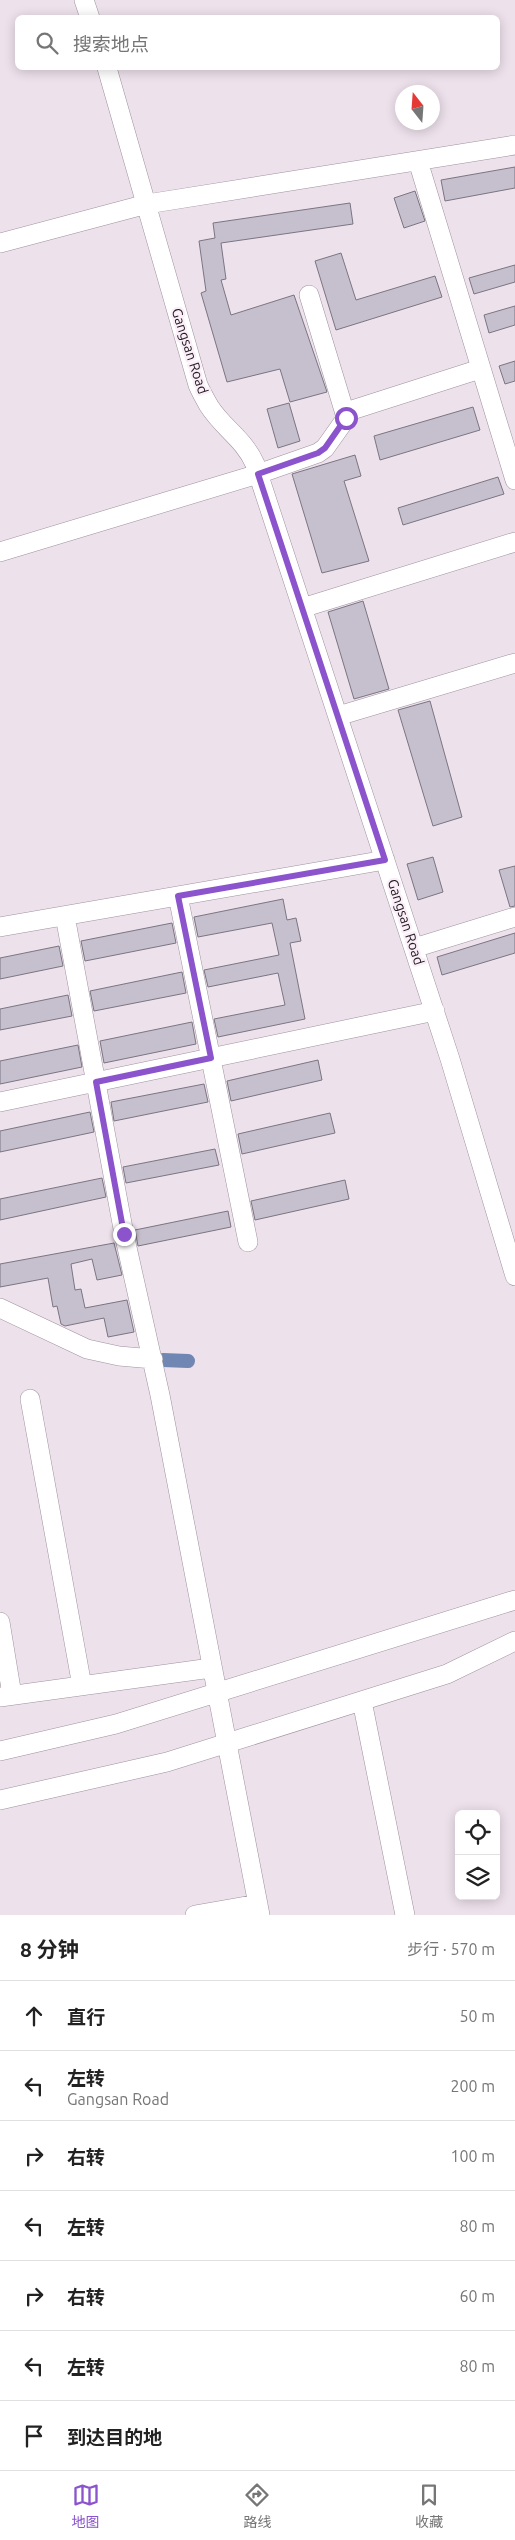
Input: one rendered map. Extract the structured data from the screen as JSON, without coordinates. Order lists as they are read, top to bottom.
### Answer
{
  "streets": {
    "street": ["Gangsan Road"]
  },
  "north": "top",
  "page": {
    "search": "搜索地点",
    "heading": ["8 分钟", "步行 · 570 m"],
    "list": [
      ["直行", "50 m"],
      ["左转", "Gangsan Road", "200 m"],
      ["右转", "100 m"],
      ["左转", "80 m"],
      ["右转", "60 m"],
      ["左转", "80 m"],
      "到达目的地"
    ],
    "nav": ["地图", "路线", "收藏"]
  }
}
